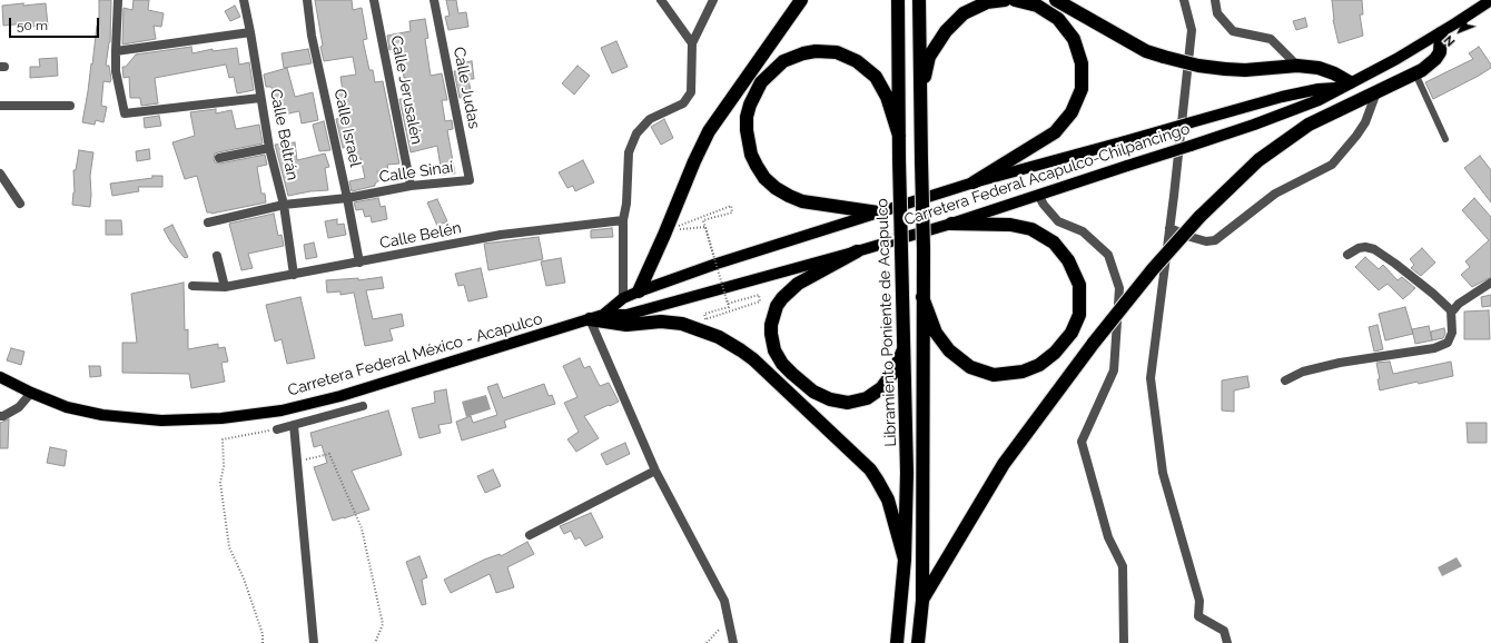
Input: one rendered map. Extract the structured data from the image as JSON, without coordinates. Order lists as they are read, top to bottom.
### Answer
{
  "streets": {
    "highway": ["Libramiento Poniente de Acapulco"],
    "main road": ["Carretera Federal Acapulco-Chilpancingo", "Carretera Federal México - Acapulco"],
    "street": [
      "Calle Judas",
      "Calle Jerusalén",
      "Calle Israel",
      "Calle Beltrán",
      "Calle Sinaí",
      "Calle Belén"
    ]
  },
  "crossings": [
    ["Calle Judas", "Calle Sinaí"],
    ["Calle Jerusalén", "Calle Sinaí"],
    ["Calle Israel", "Calle Sinaí"],
    ["Calle Israel", "Calle Belén"],
    ["Calle Beltrán", "Calle Sinaí"],
    ["Calle Beltrán", "Calle Belén"],
    ["Carretera Federal Acapulco-Chilpancingo", "Carretera Federal México - Acapulco"]
  ],
  "scale_bar": "50 m",
  "north": "bottom left"
}
